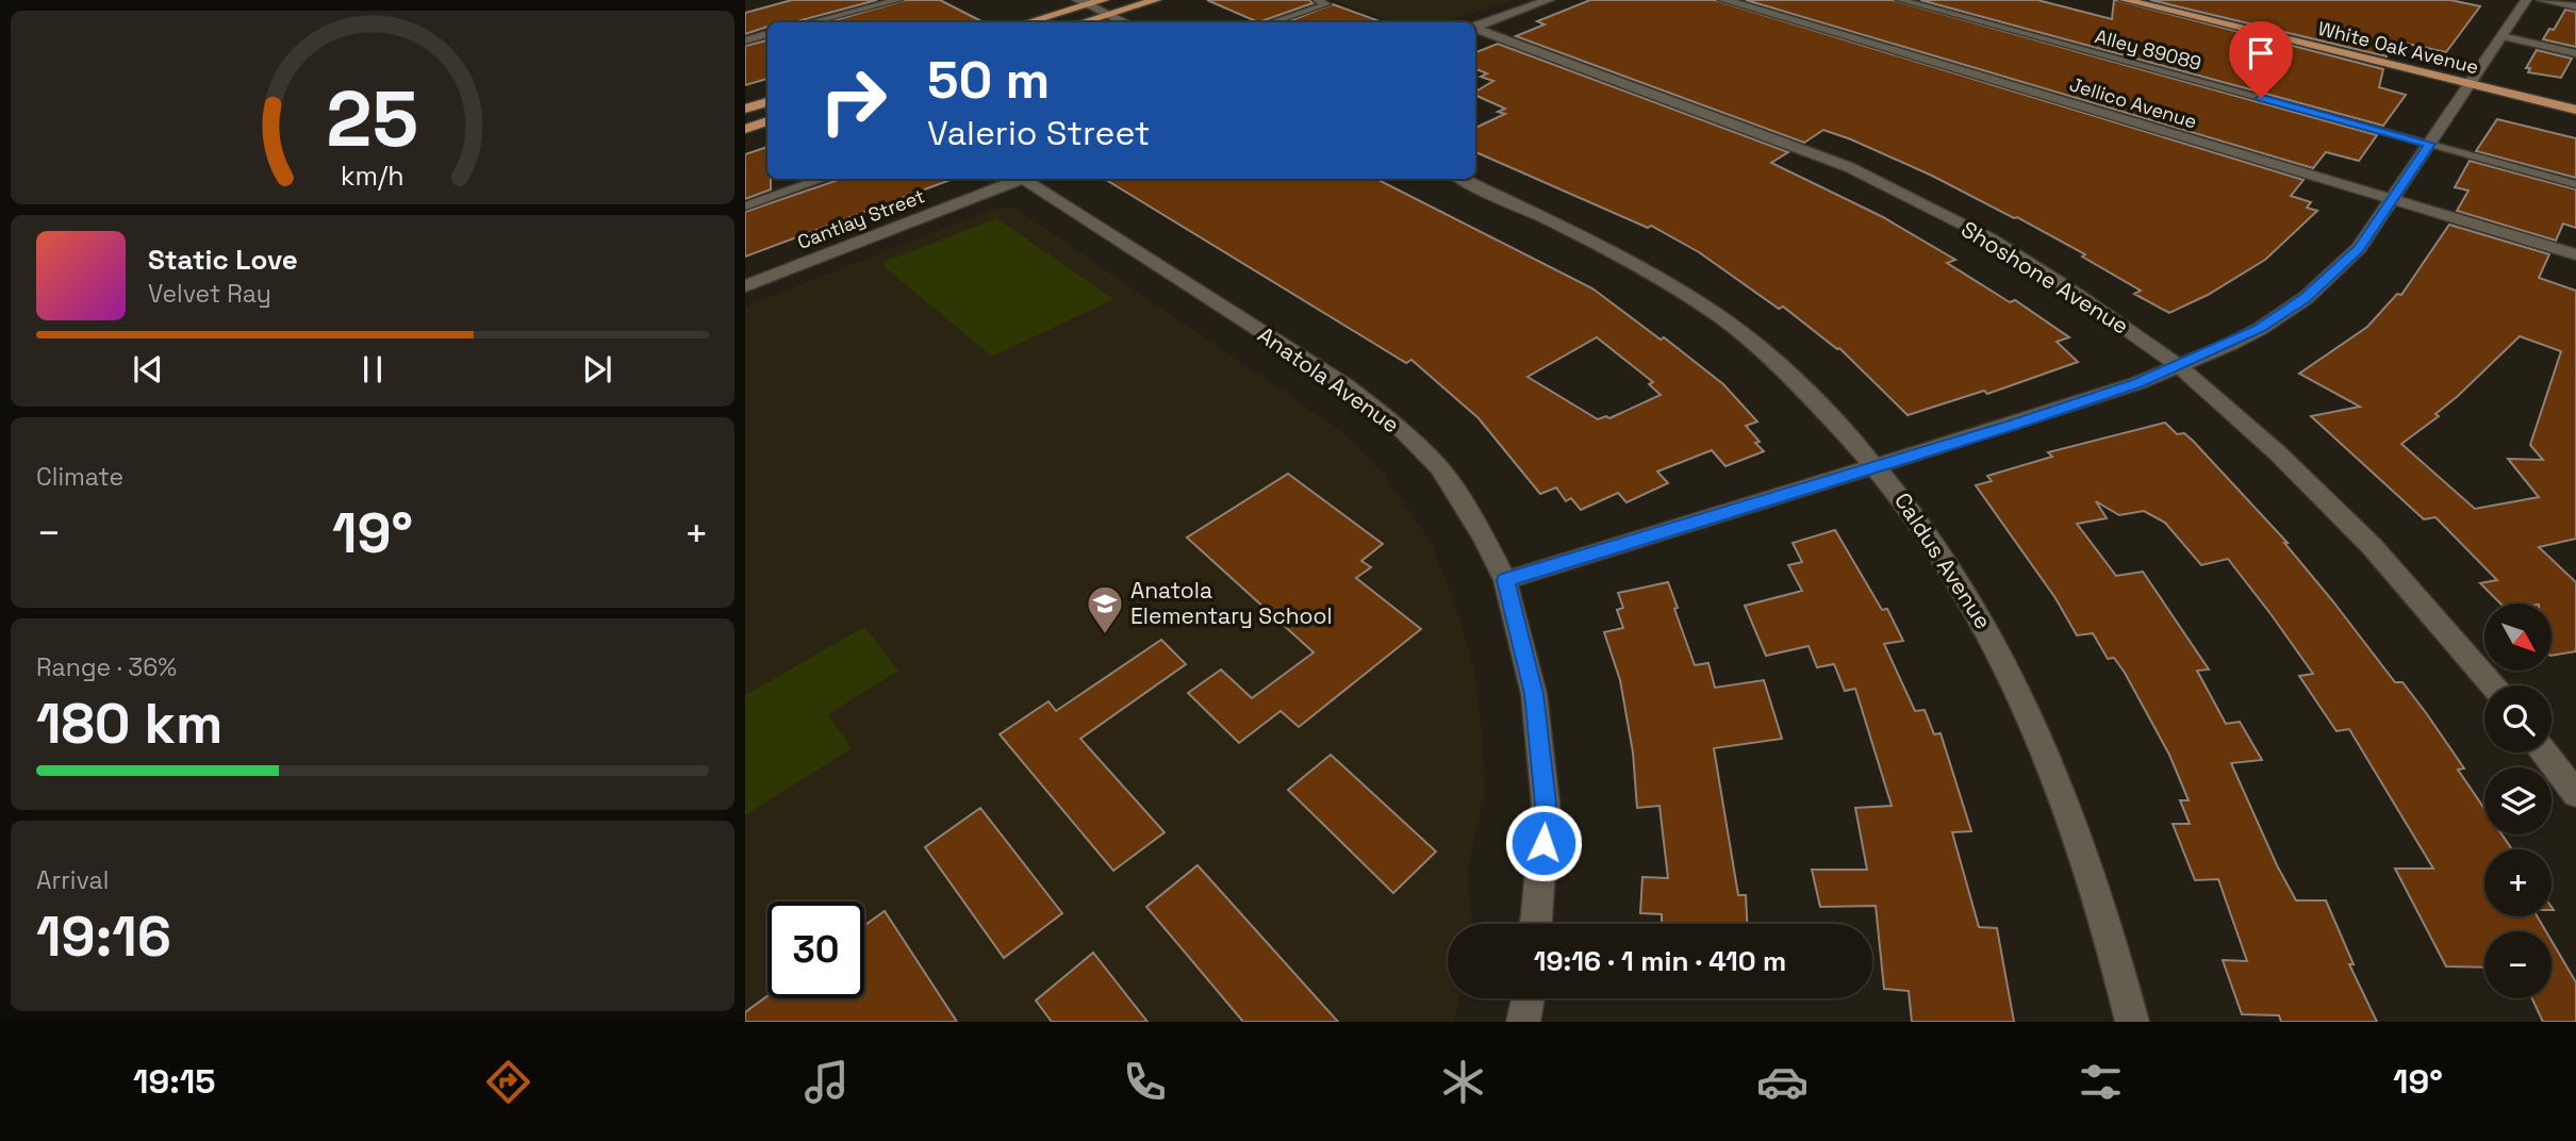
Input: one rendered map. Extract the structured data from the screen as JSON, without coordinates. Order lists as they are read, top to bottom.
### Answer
{
  "streets": {
    "main road": ["White Oak Avenue"],
    "street": [
      "Jellico Avenue",
      "Cantlay Street",
      "Shoshone Avenue",
      "Anatola Avenue",
      "Caldus Avenue"
    ],
    "lane": ["Alley 89089"]
  },
  "places": {
    "school or university": ["Anatola Elementary School"]
  },
  "north": "bottom right",
  "page": {
    "turn": ["50 m", "Valerio Street"],
    "song": ["Static Love", "Velvet Ray"],
    "tile": [
      "Climate",
      ["Range · 36%", "180 km"],
      ["Arrival", "19:16"]
    ],
    "heat": ["−", "19°", "+"],
    "map_buttons": ["+", "−"],
    "limit": "30",
    "trip": "19:16 · 1 min · 410 m",
    "tabs": ["19:15", "19°"],
    "gauge": ["25", "km/h"]
  }
}
